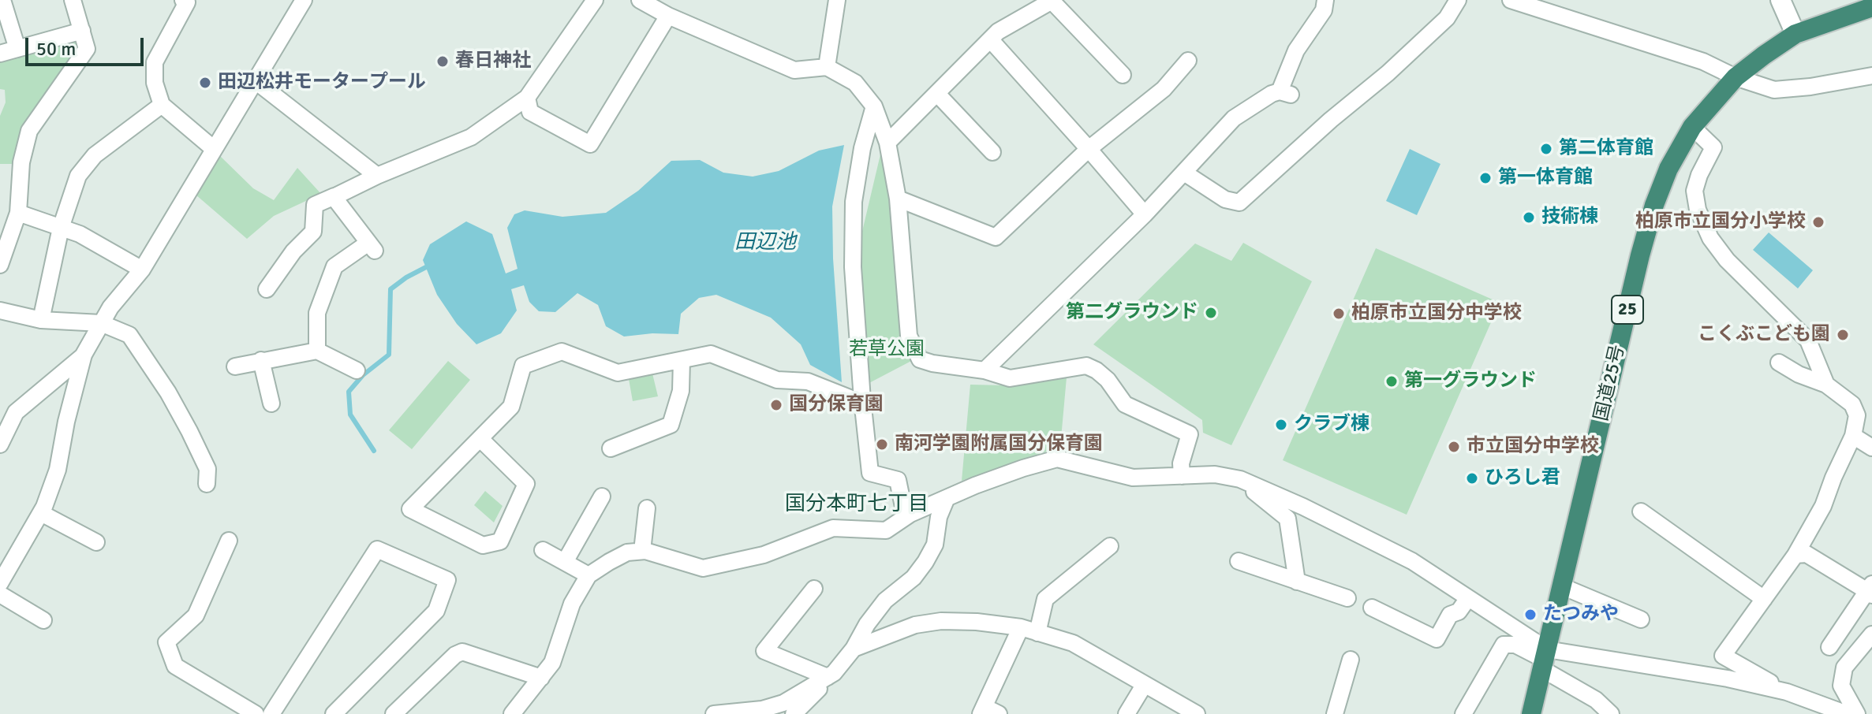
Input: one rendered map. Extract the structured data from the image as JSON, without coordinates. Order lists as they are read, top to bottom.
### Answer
{
  "streets": {
    "highway": ["25", "国道25号"]
  },
  "districts": ["国分本町七丁目"],
  "water": ["田辺池"],
  "parks": ["若草公園"],
  "places": [
    "春日神社",
    "田辺松井モータープール",
    "第二体育館",
    "第一体育館",
    "技術棟",
    "柏原市立国分小学校",
    "第二グラウンド",
    "柏原市立国分中学校",
    "こくぶこども園",
    "第一グラウンド",
    "国分保育園",
    "クラブ棟",
    "南河学園附属国分保育園",
    "市立国分中学校",
    "ひろし君",
    "たつみや"
  ],
  "scale_bar": "50 m"
}
